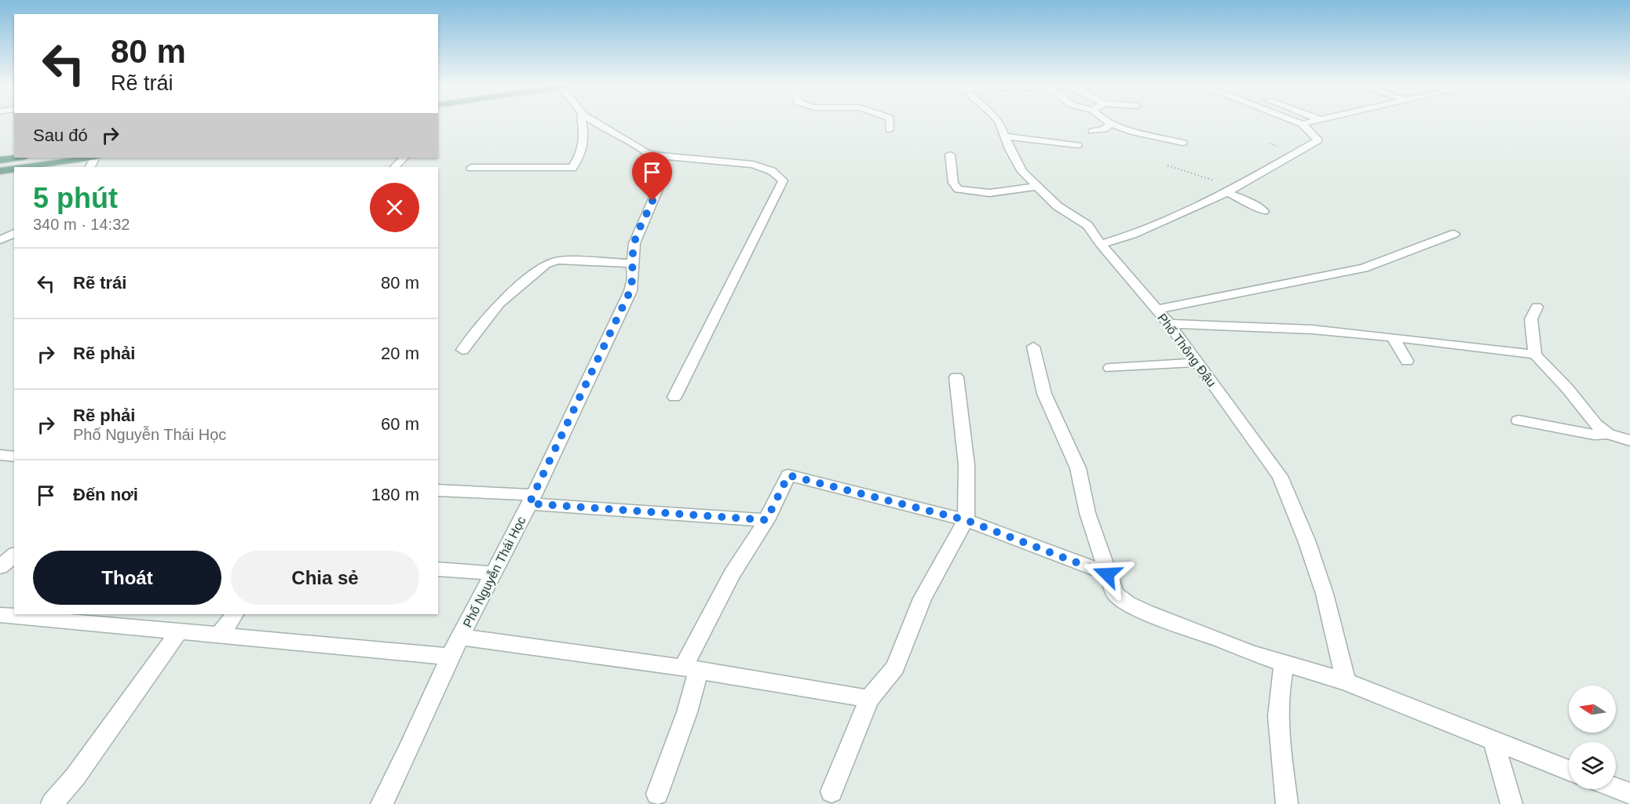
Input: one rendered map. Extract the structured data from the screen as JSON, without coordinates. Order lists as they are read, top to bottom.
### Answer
{
  "streets": {
    "street": ["Phố Thông Đậu", "Phố Nguyễn Thái Học"]
  },
  "north": "left",
  "page": {
    "turn": ["80 m", "Rẽ trái"],
    "then": "Sau đó",
    "heading": ["5 phút", "340 m · 14:32"],
    "list": [
      {
        "name": "Rẽ trái",
        "value": "80 m"
      },
      {
        "name": "Rẽ phải",
        "value": "20 m"
      },
      {
        "name": "Rẽ phải",
        "note": "Phố Nguyễn Thái Học",
        "value": "60 m"
      },
      {
        "name": "Đến nơi",
        "value": "180 m"
      }
    ],
    "buttons": ["Thoát", "Chia sẻ"]
  }
}
